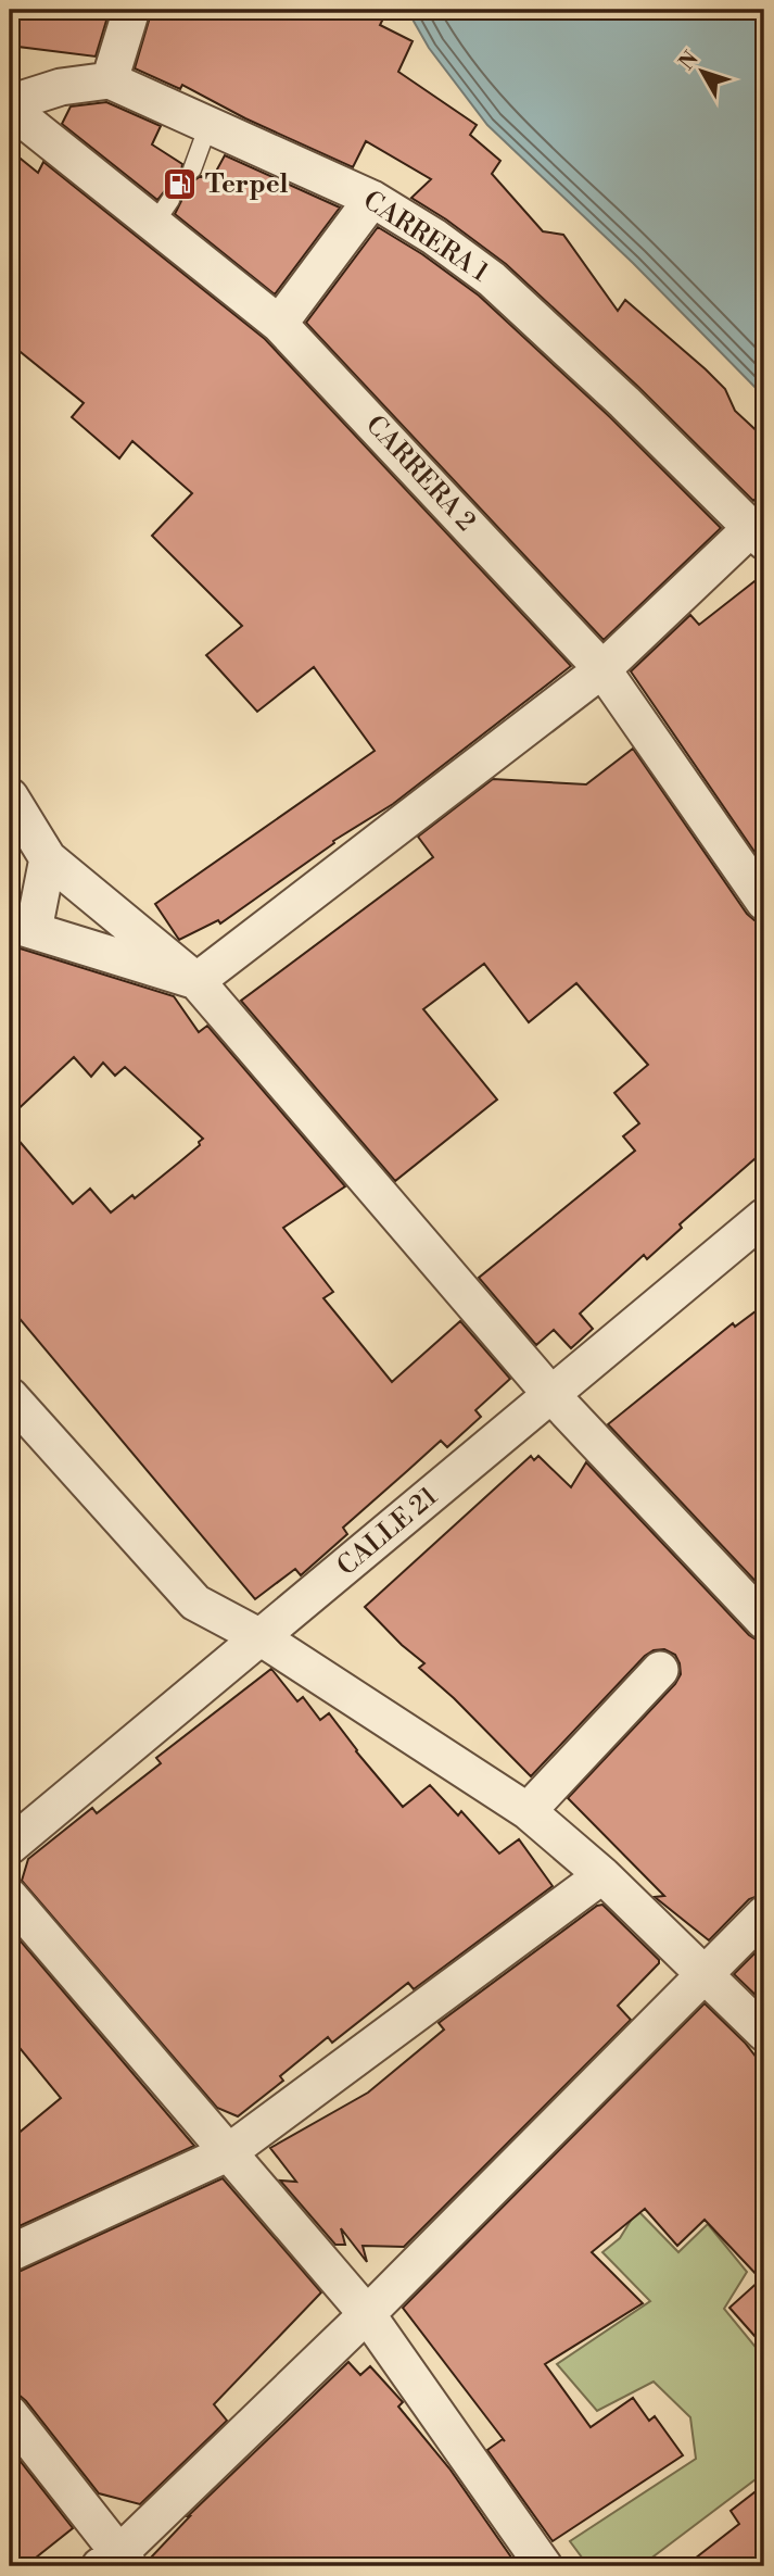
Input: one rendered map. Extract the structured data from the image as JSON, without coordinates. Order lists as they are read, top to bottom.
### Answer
{
  "streets": {
    "street": ["CARRERA 1", "CARRERA 2", "CALLE 21"]
  },
  "places": {
    "fuel station": ["Terpel"]
  },
  "north": "top left"
}
